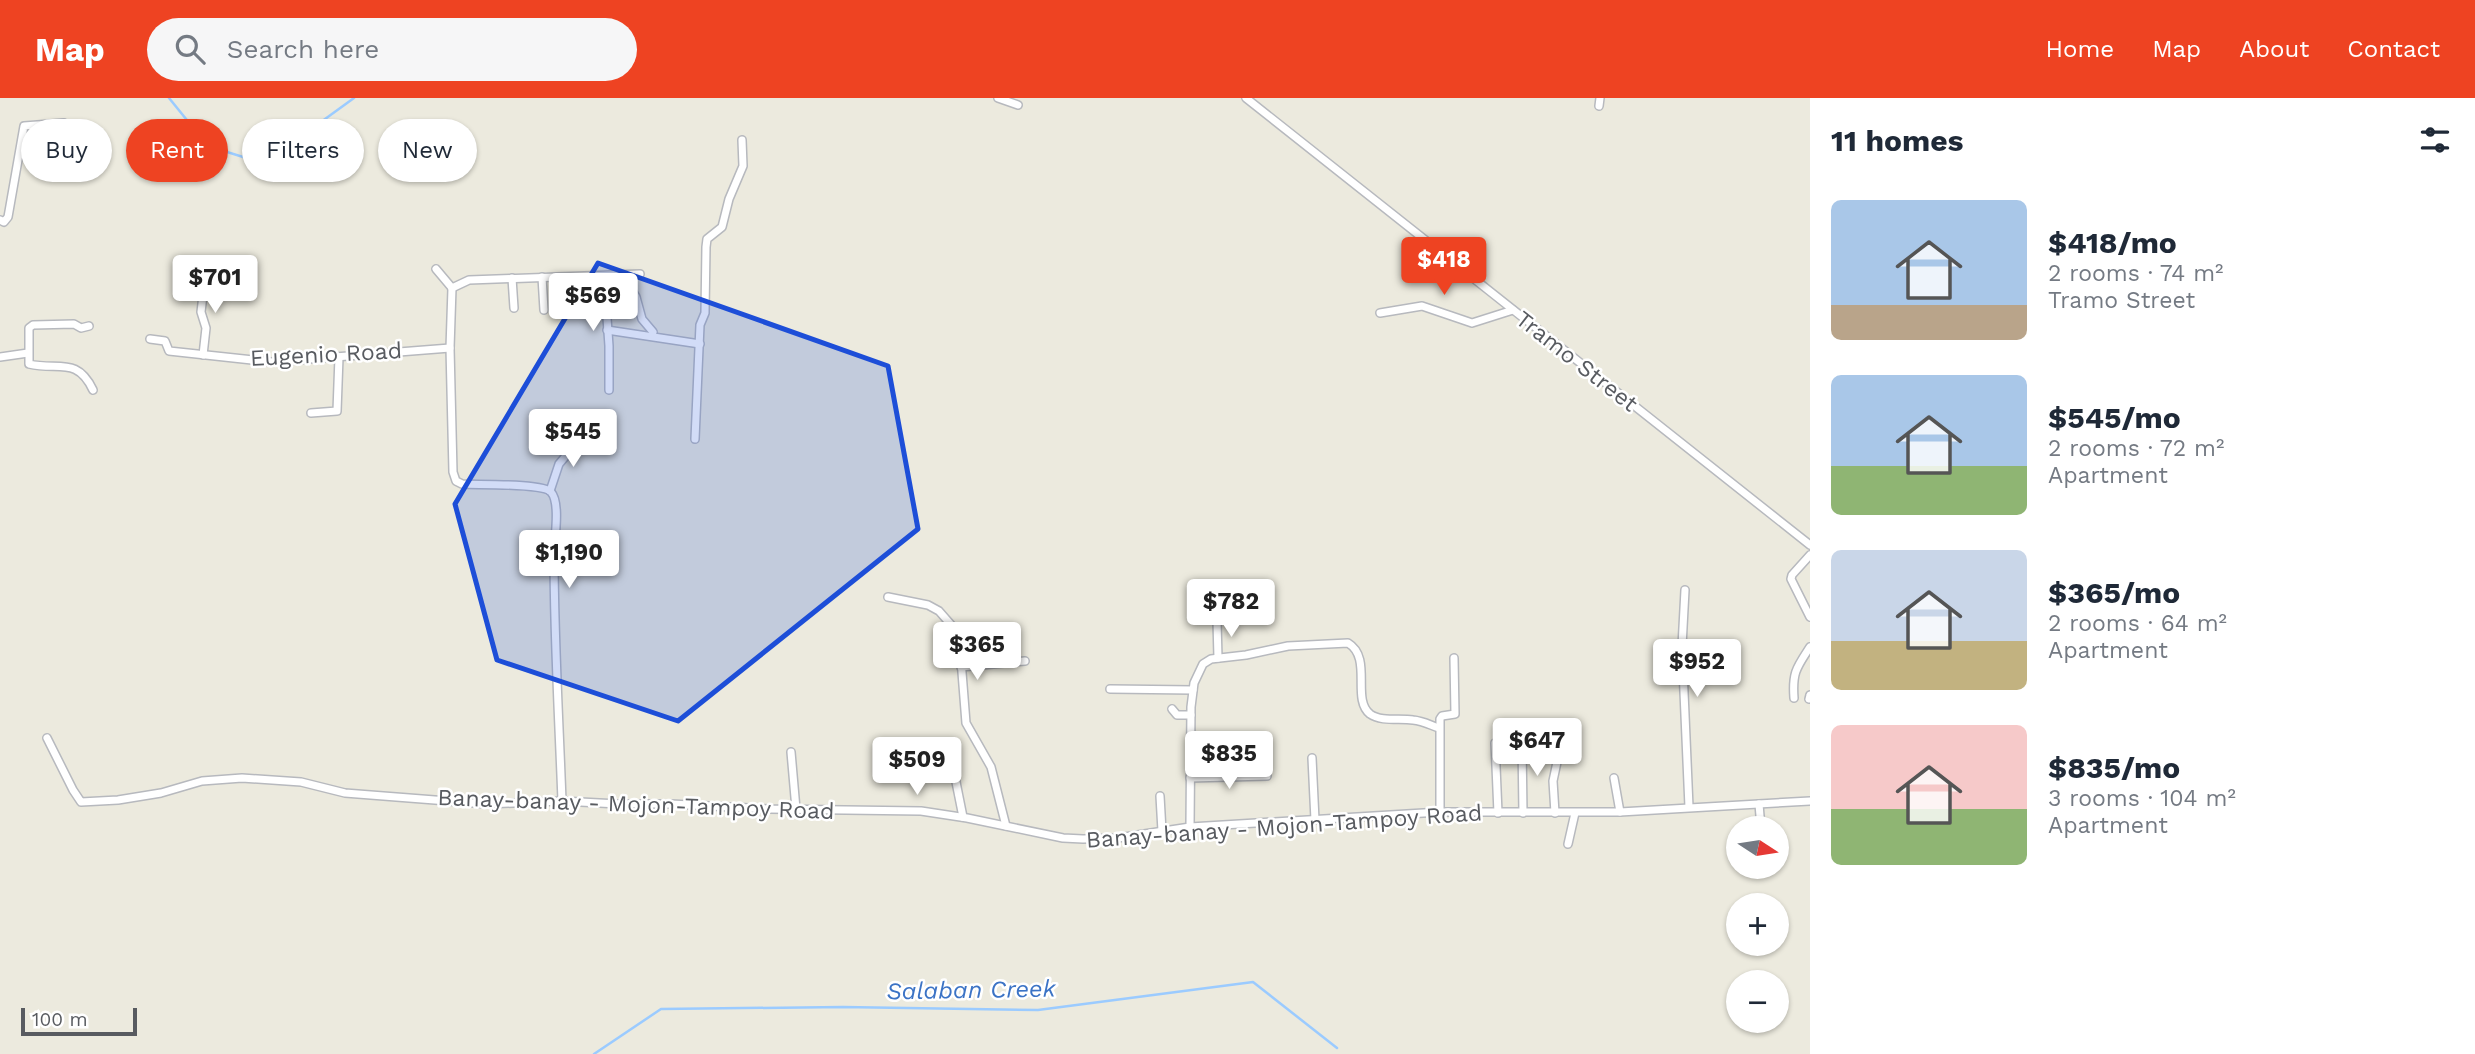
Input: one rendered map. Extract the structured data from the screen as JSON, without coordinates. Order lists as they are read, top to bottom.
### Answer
{
  "streets": {
    "street": ["Eugenio Road", "Tramo Street", "Banay-banay - Mojon-Tampoy Road"]
  },
  "water": ["Salaban Creek"],
  "scale_bar": "100 m",
  "north": "right",
  "page": {
    "header": "Map",
    "search": "Search here",
    "nav": [
      "Home",
      "Map",
      "About",
      "Contact"
    ],
    "heading": "11 homes",
    "chip": [
      "Buy",
      "Rent",
      "Filters",
      "New"
    ],
    "list": [
      {
        "name": "$418/mo",
        "note": "2 rooms · 74 m² · Tramo Street"
      },
      {
        "name": "$545/mo",
        "note": "2 rooms · 72 m² · Apartment"
      },
      {
        "name": "$365/mo",
        "note": "2 rooms · 64 m² · Apartment"
      },
      {
        "name": "$835/mo",
        "note": "3 rooms · 104 m² · Apartment"
      }
    ],
    "price": [
      "$418",
      "$701",
      "$569",
      "$545",
      "$1,190",
      "$782",
      "$365",
      "$952",
      "$647",
      "$835",
      "$509"
    ],
    "map_buttons": ["+", "−"],
    "scale": "100 m"
  }
}
